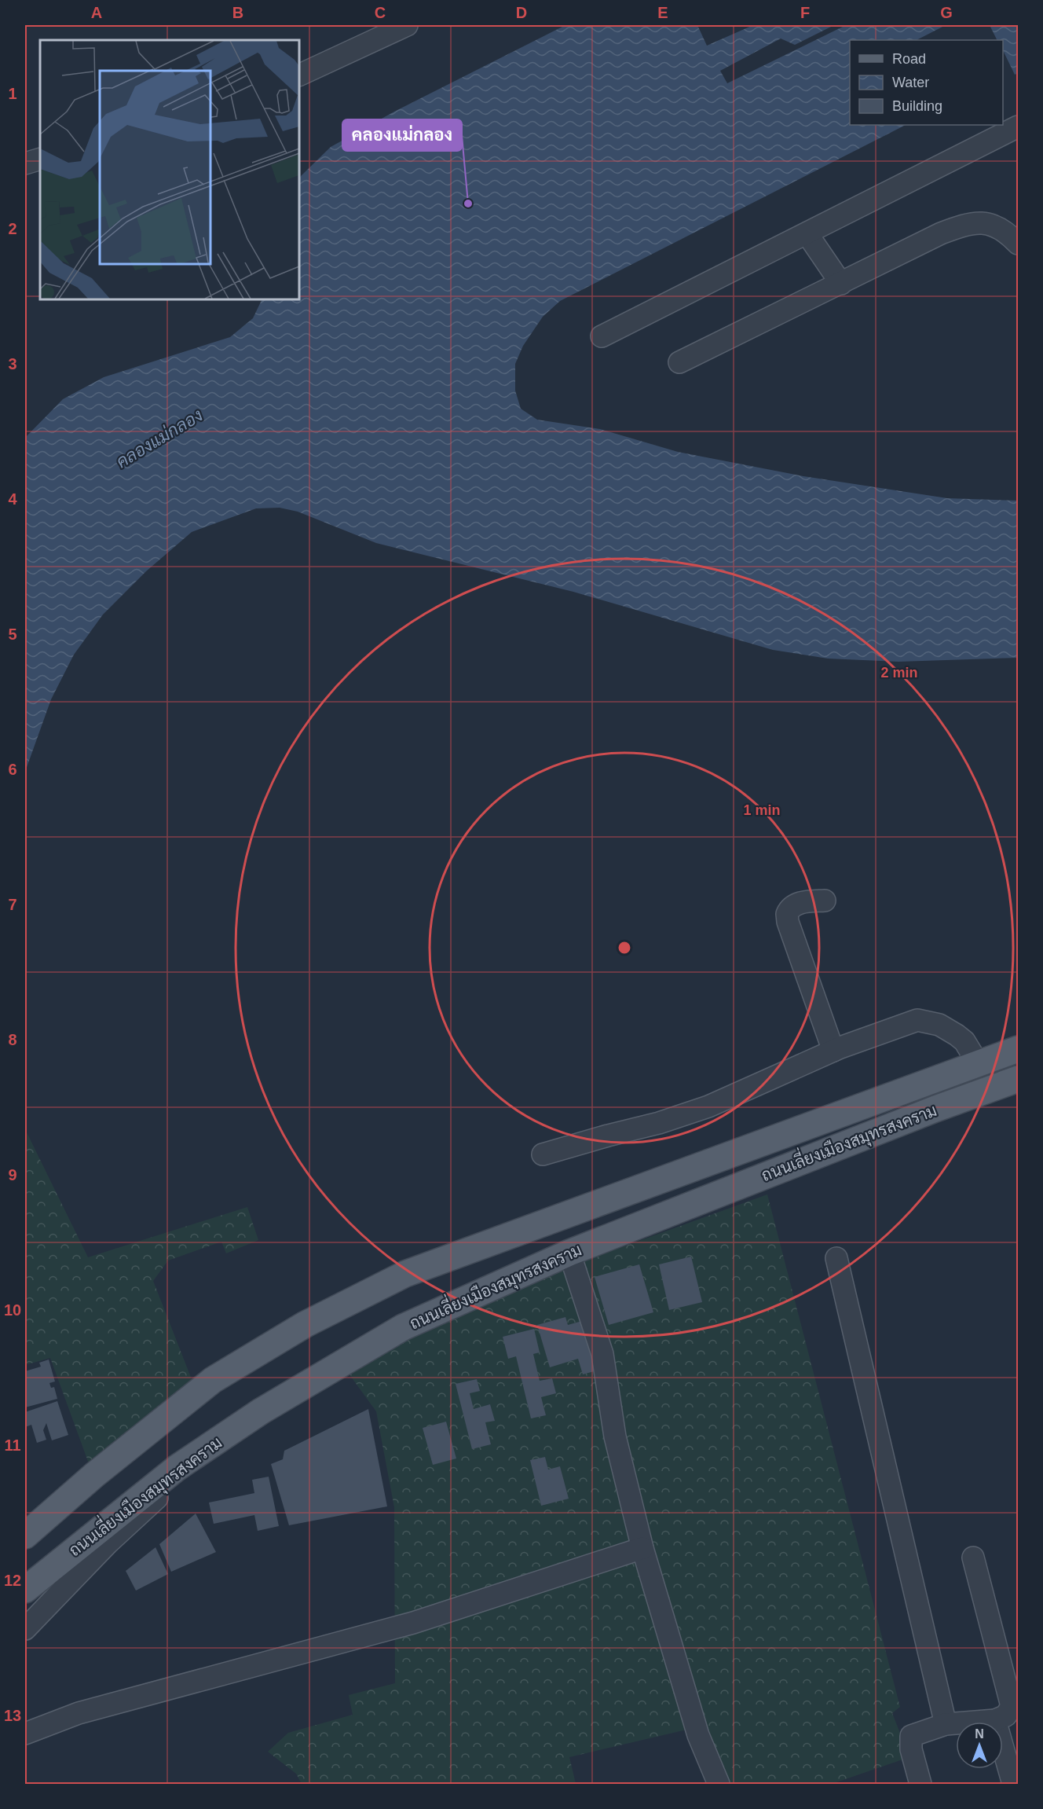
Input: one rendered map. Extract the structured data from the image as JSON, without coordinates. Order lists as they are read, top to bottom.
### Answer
{
  "streets": {
    "main road": ["ถนนเลี่ยงเมืองสมุทรสงคราม"]
  },
  "water": ["คลองแม่กลอง"],
  "places": ["คลองแม่กลอง"],
  "legend": ["Road", "Water", "Building"],
  "north": "top",
  "grid": {
    "columns": [
      "A",
      "B",
      "C",
      "D",
      "E",
      "F",
      "G"
    ],
    "rows": [
      "1",
      "2",
      "3",
      "4",
      "5",
      "6",
      "7",
      "8",
      "9",
      "10",
      "11",
      "12",
      "13"
    ]
  },
  "rings": ["2 min", "1 min"]
}
